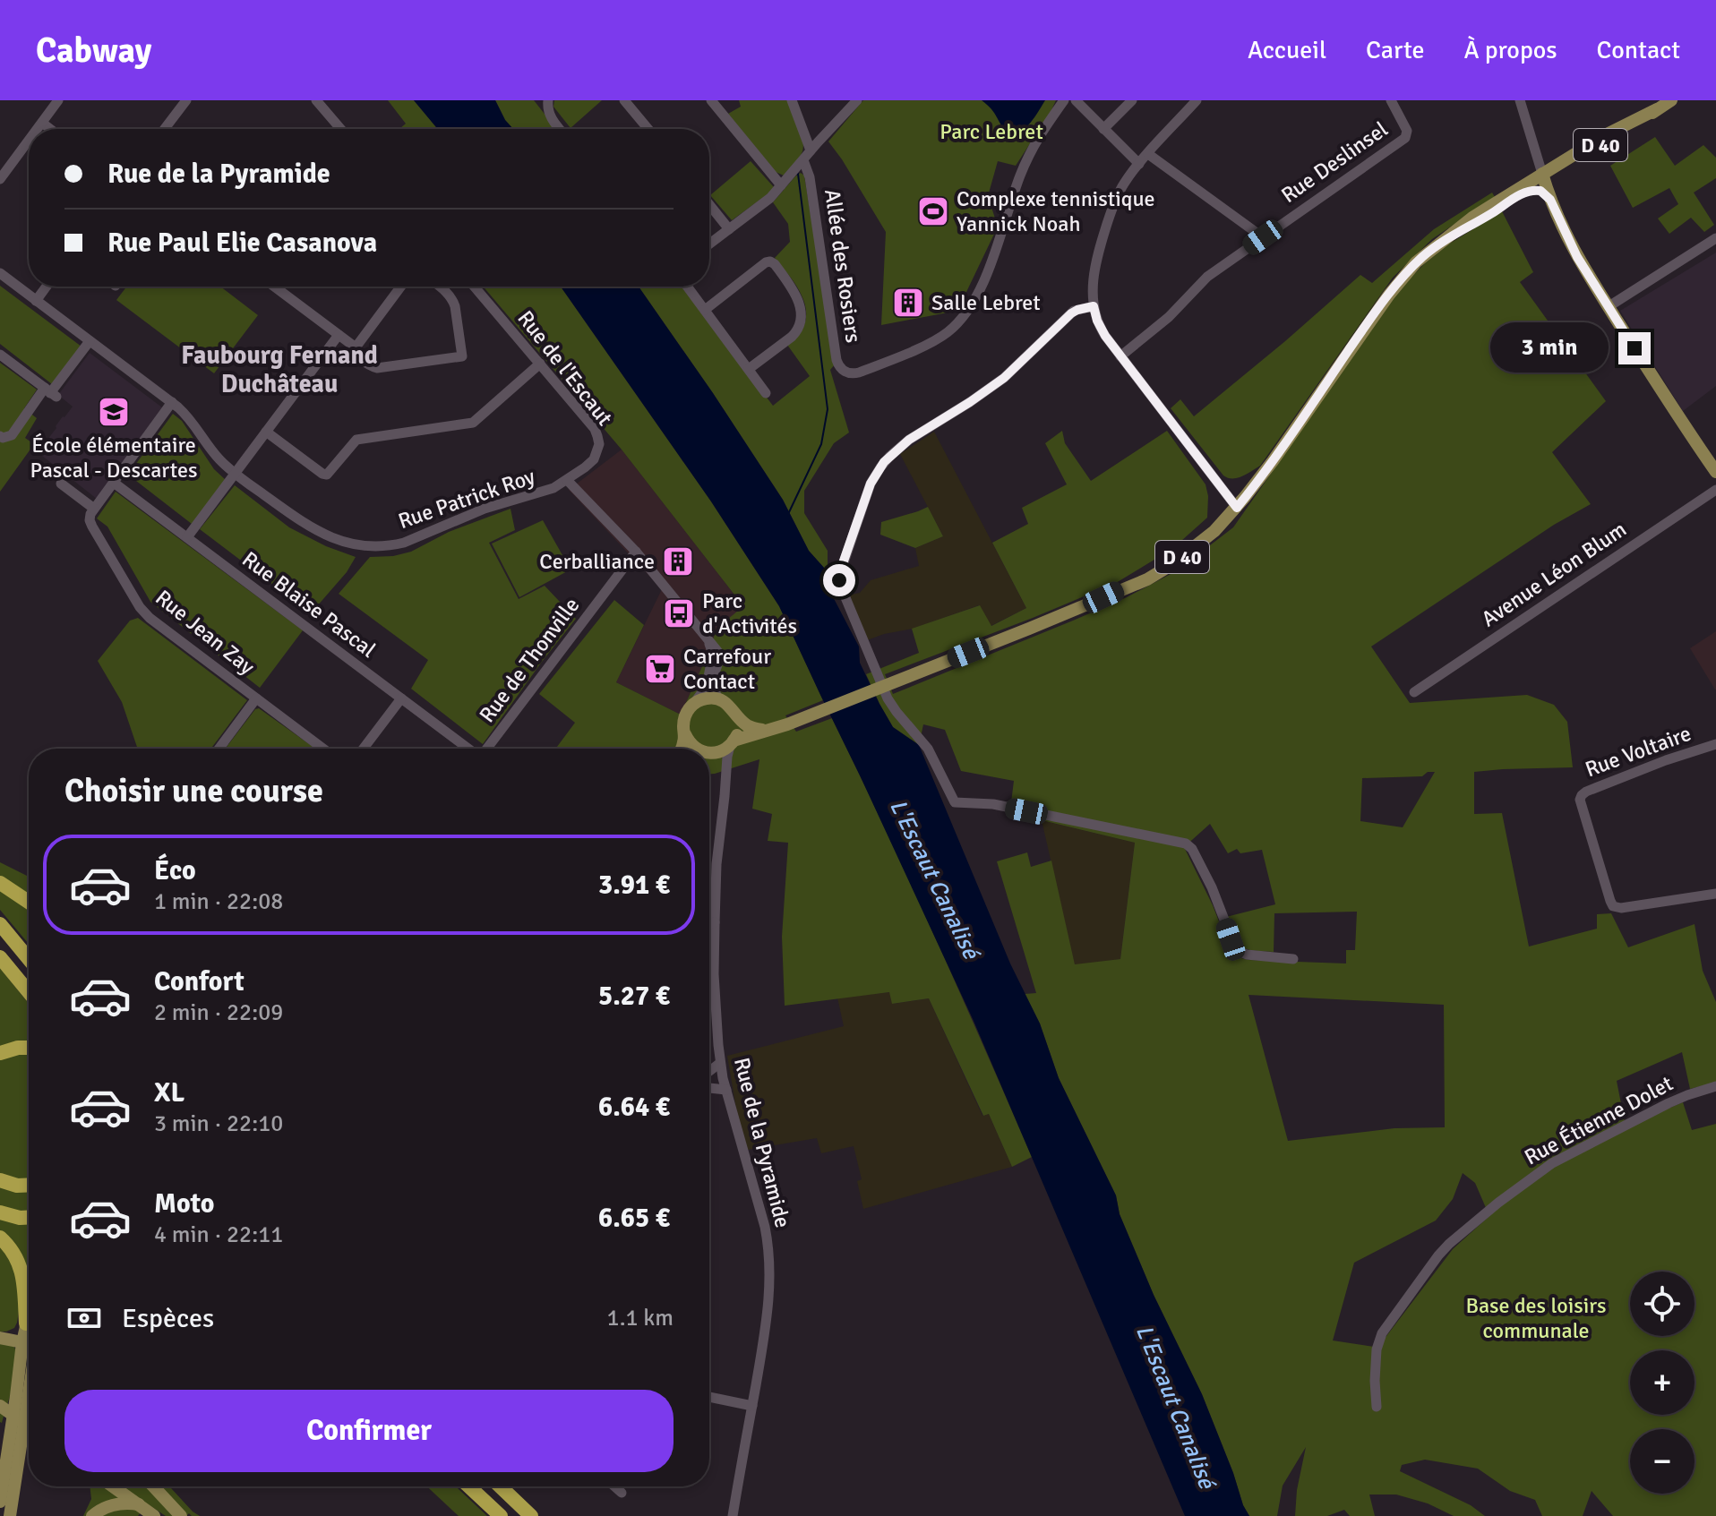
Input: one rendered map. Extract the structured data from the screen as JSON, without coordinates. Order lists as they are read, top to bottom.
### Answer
{
  "streets": {
    "main road": ["D 40"],
    "street": [
      "Rue Deslinsel",
      "Allée des Rosiers",
      "Rue de l'Escaut",
      "Rue Patrick Roy",
      "Avenue Léon Blum",
      "Rue Blaise Pascal",
      "Rue Jean Zay",
      "Rue de Thonville",
      "Rue Voltaire",
      "Rue Étienne Dolet",
      "Rue de la Pyramide"
    ]
  },
  "crossings": [
    ["D 40", "Rue de la Pyramide"],
    ["Rue de l'Escaut", "Rue Patrick Roy"]
  ],
  "districts": ["Faubourg Fernand Duchâteau"],
  "water": ["L'Escaut Canalisé"],
  "parks": ["Parc Lebret", "Base des loisirs communale"],
  "places": {
    "sports": ["Complexe tennistique Yannick Noah"],
    "building": ["Salle Lebret", "Cerballiance"],
    "school or university": ["École élémentaire Pascal - Descartes"],
    "bus stop": ["Parc d'Activités"],
    "supermarket": ["Carrefour Contact"]
  },
  "page": {
    "header": "Cabway",
    "nav": [
      "Accueil",
      "Carte",
      "À propos",
      "Contact"
    ],
    "banner": ["Rue de la Pyramide", "Rue Paul Elie Casanova"],
    "bubble": "3 min",
    "heading": "Choisir une course",
    "list": [
      {
        "name": "Éco",
        "note": "1 min · 22:08",
        "value": "3.91 €"
      },
      {
        "name": "Confort",
        "note": "2 min · 22:09",
        "value": "5.27 €"
      },
      {
        "name": "XL",
        "note": "3 min · 22:10",
        "value": "6.64 €"
      },
      {
        "name": "Moto",
        "note": "4 min · 22:11",
        "value": "6.65 €"
      }
    ],
    "map_buttons": ["+", "−"],
    "pay": ["Espèces", "1.1 km"],
    "buttons": "Confirmer"
  }
}
